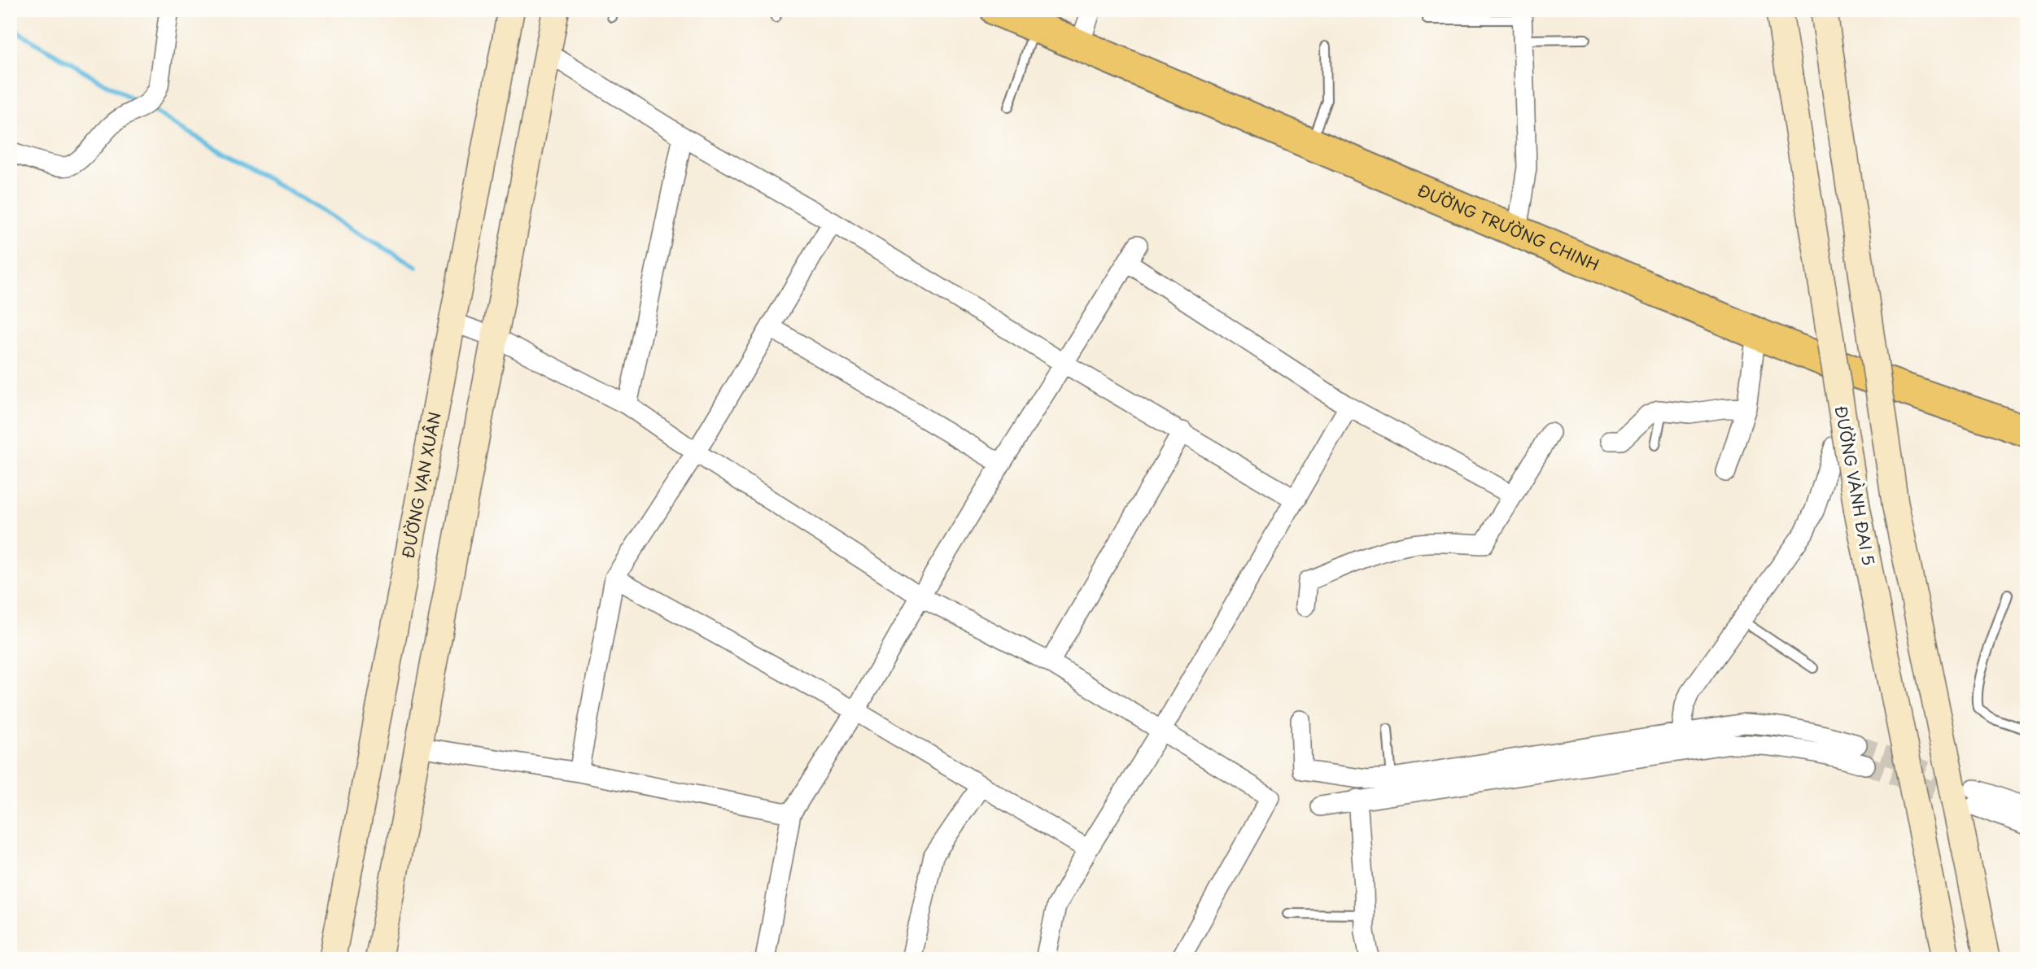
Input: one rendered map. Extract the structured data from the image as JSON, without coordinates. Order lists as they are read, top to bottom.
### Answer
{
  "streets": {
    "highway": ["ĐƯỜNG TRƯỜNG CHINH"],
    "street": ["ĐƯỜNG VẠN XUÂN", "ĐƯỜNG VÀNH ĐAI 5"]
  }
}
